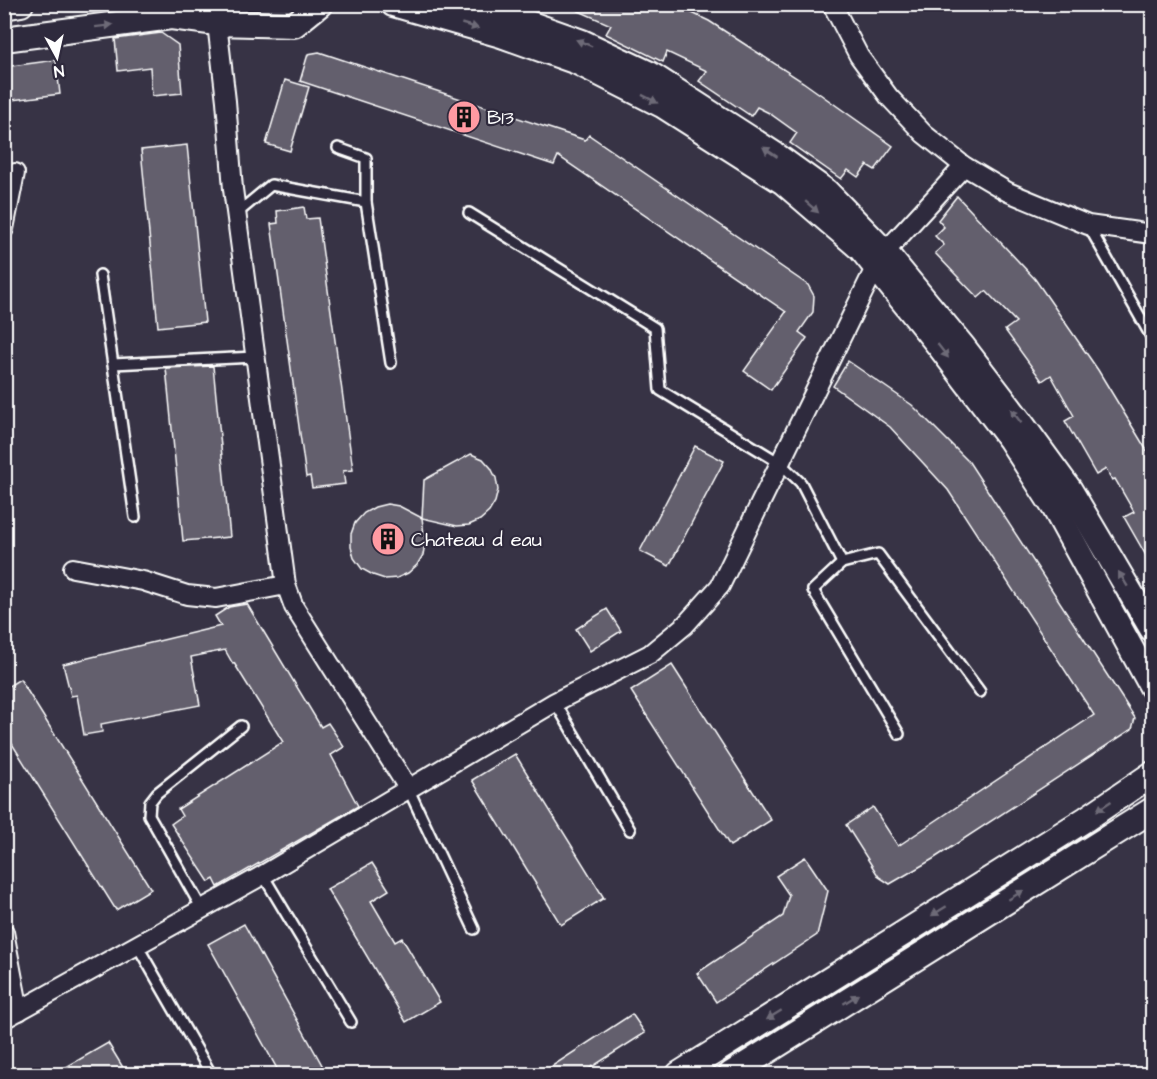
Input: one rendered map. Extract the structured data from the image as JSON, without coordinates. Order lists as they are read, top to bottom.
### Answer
{
  "places": {
    "building": ["B13", "Chateau d eau"]
  },
  "north": "bottom"
}
